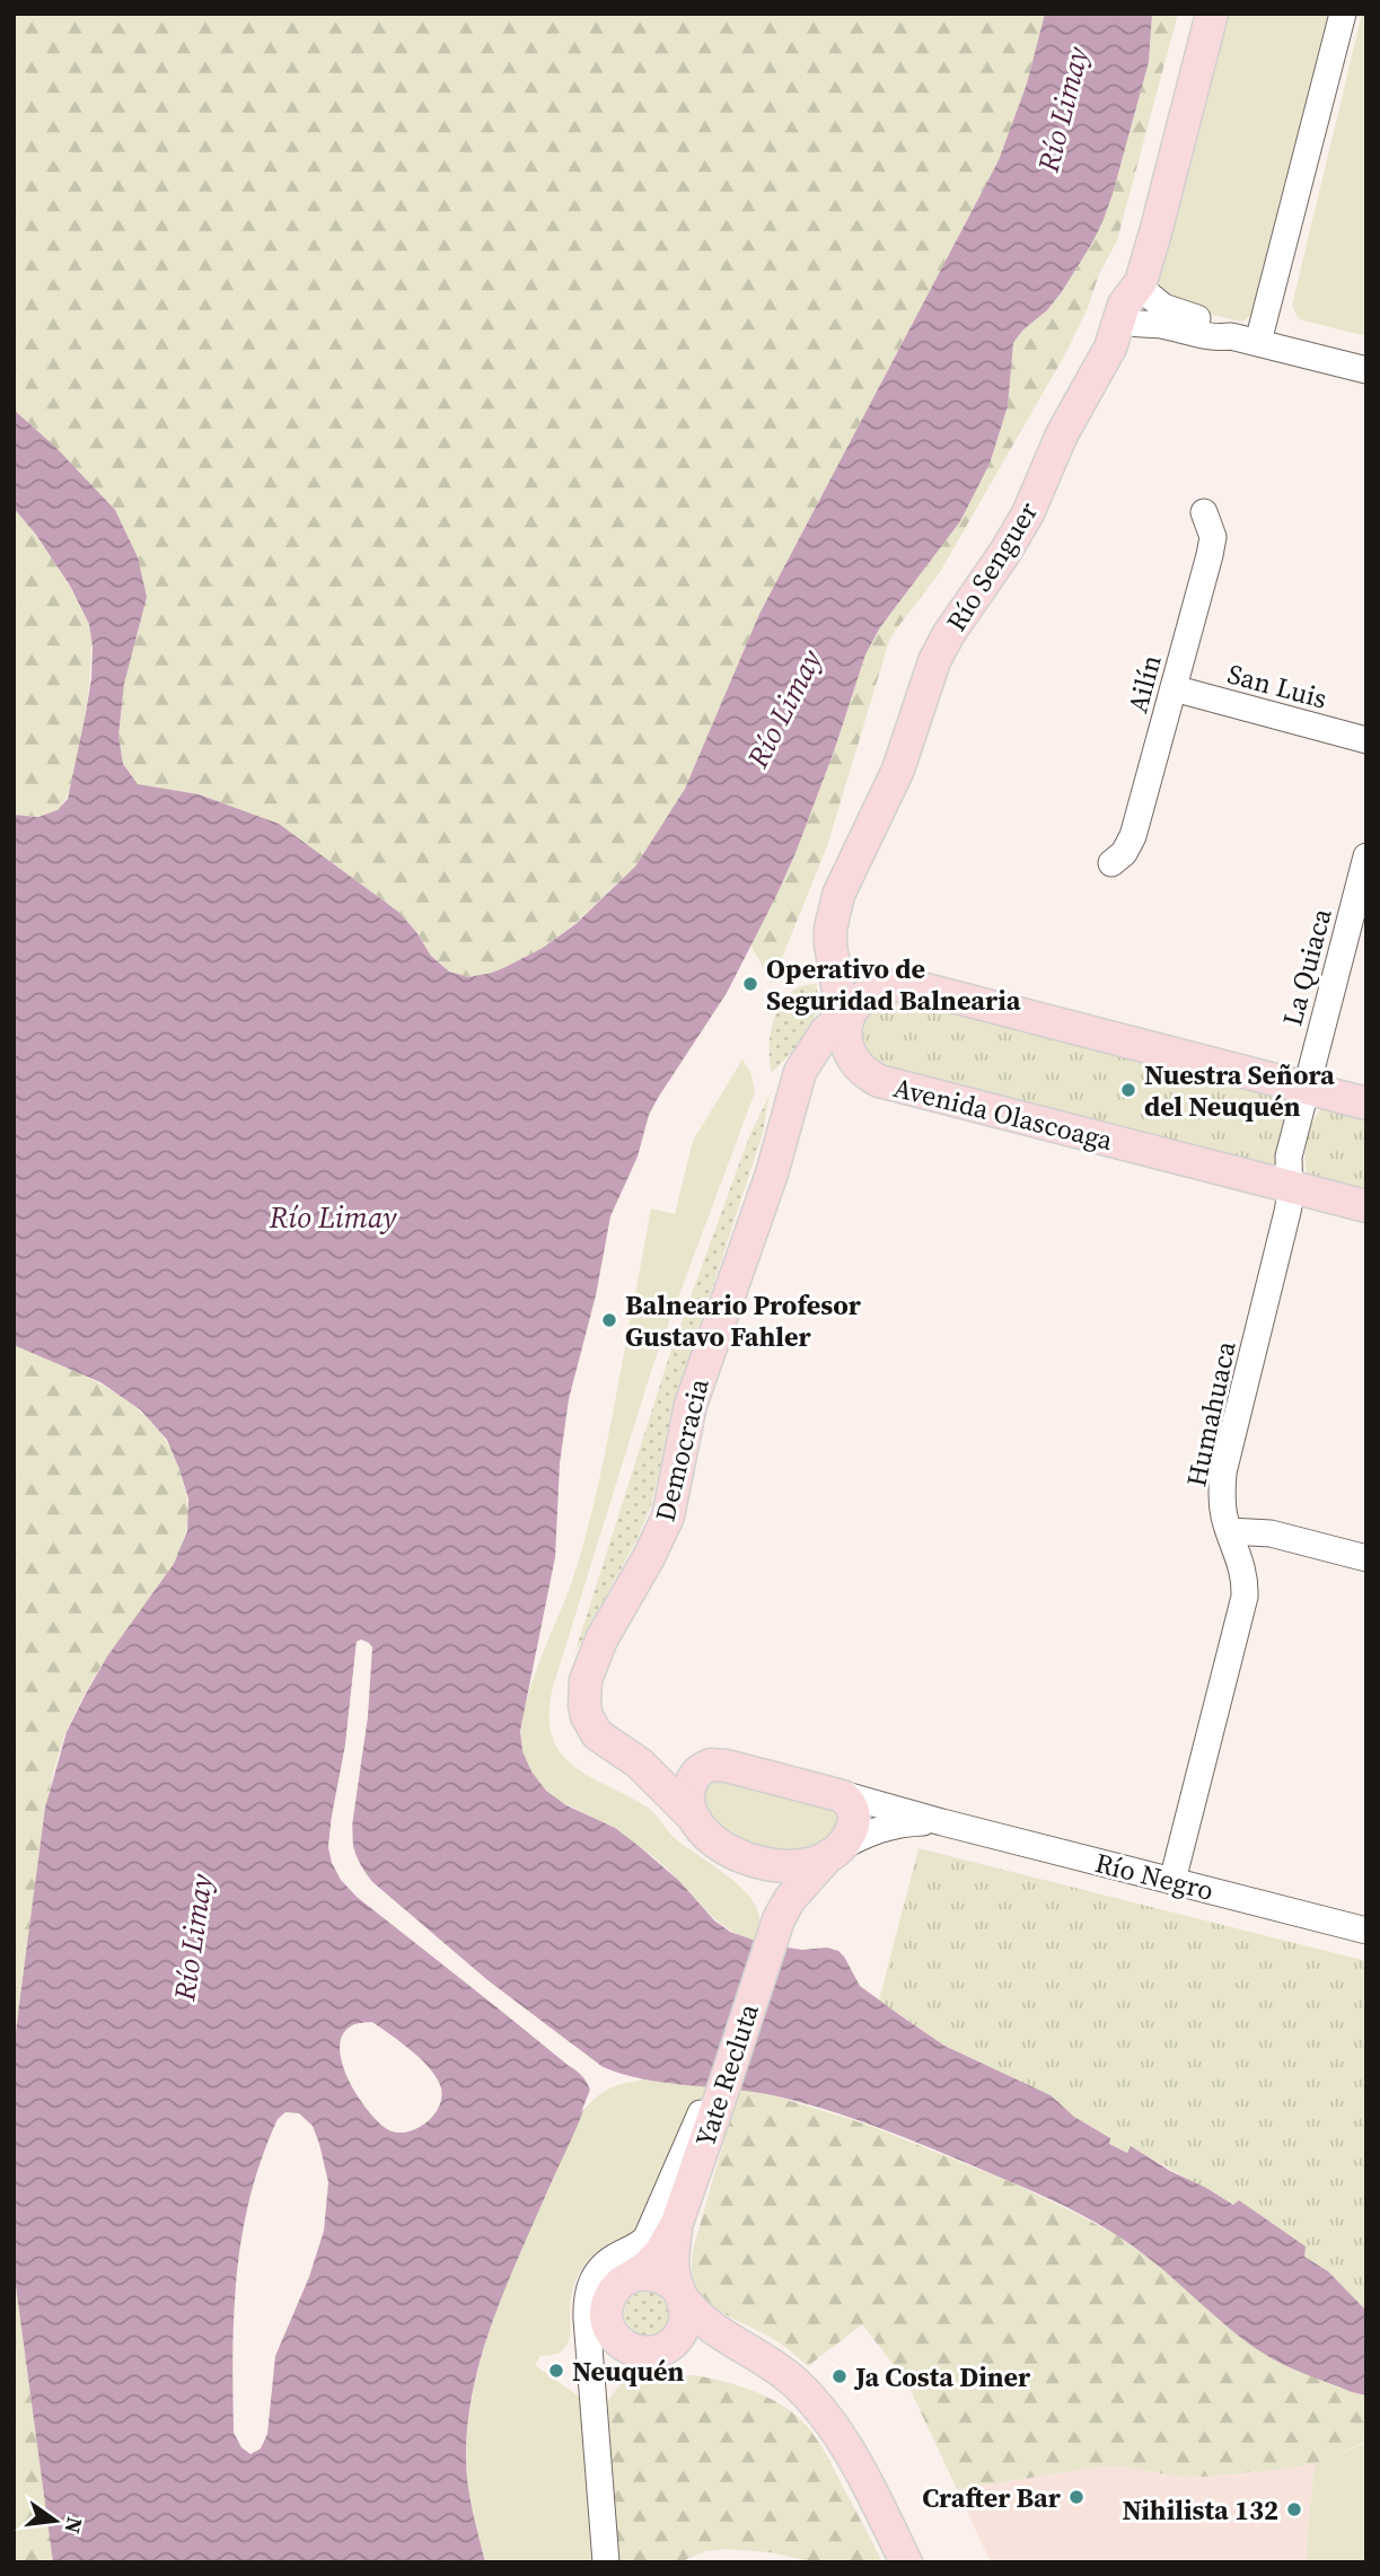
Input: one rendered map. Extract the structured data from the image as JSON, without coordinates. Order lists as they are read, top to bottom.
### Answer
{
  "streets": {
    "main road": [
      "Río Senguer",
      "Avenida Olascoaga",
      "Democracia",
      "Río Negro",
      "Yate Recluta"
    ],
    "street": [
      "Ailín",
      "San Luis",
      "La Quiaca",
      "Humahuaca"
    ]
  },
  "crossings": [
    ["Río Senguer", "Avenida Olascoaga"],
    ["Río Senguer", "Democracia"],
    ["Ailín", "San Luis"],
    ["La Quiaca", "Avenida Olascoaga"],
    ["La Quiaca", "Humahuaca"],
    ["Avenida Olascoaga", "Humahuaca"],
    ["Avenida Olascoaga", "Democracia"],
    ["Humahuaca", "Río Negro"],
    ["Democracia", "Río Negro"],
    ["Río Negro", "Yate Recluta"]
  ],
  "water": ["Río Limay"],
  "places": [
    "Operativo de Seguridad Balnearia",
    "Nuestra Señora del Neuquén",
    "Balneario Profesor Gustavo Fahler",
    "Neuquén",
    "Ja Costa Diner",
    "Crafter Bar",
    "Nihilista 132"
  ],
  "north": "right"
}
